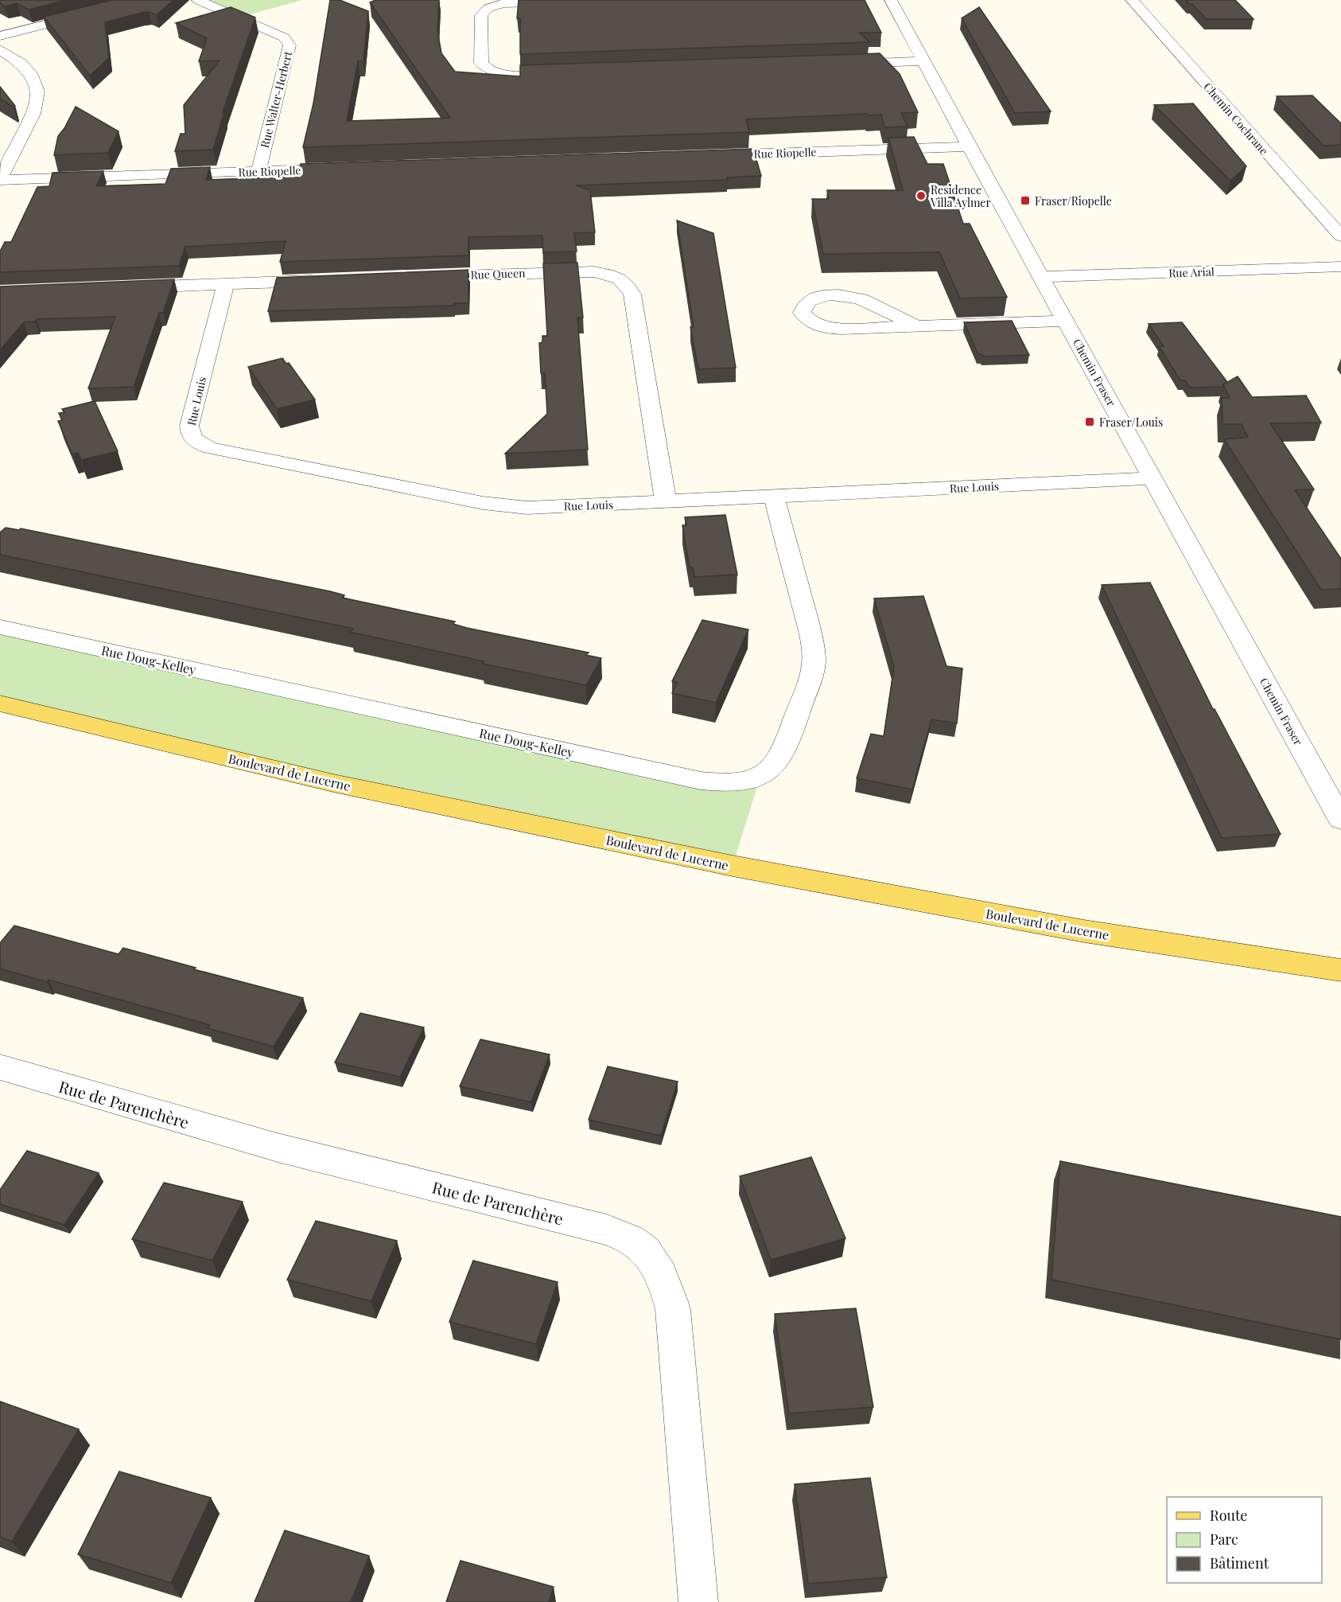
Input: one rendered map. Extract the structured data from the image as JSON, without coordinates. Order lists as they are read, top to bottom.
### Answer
{
  "streets": {
    "main road": ["Boulevard de Lucerne"],
    "street": [
      "Rue Walter-Herbert",
      "Chemin Cochrane",
      "Rue Riopelle",
      "Rue Arial",
      "Rue Queen",
      "Chemin Fraser",
      "Rue Louis",
      "Rue Doug-Kelley",
      "Rue de Parenchère"
    ]
  },
  "crossings": [
    ["Rue Walter-Herbert", "Rue Riopelle"],
    ["Rue Riopelle", "Chemin Fraser"],
    ["Rue Arial", "Chemin Fraser"],
    ["Rue Queen", "Rue Louis"],
    ["Chemin Fraser", "Rue Louis"],
    ["Rue Louis", "Rue Doug-Kelley"]
  ],
  "places": {
    "other": ["Residence Villa Aylmer"],
    "transit": ["Fraser/Riopelle", "Fraser/Louis"]
  },
  "legend": ["Route", "Parc", "Bâtiment"]
}
